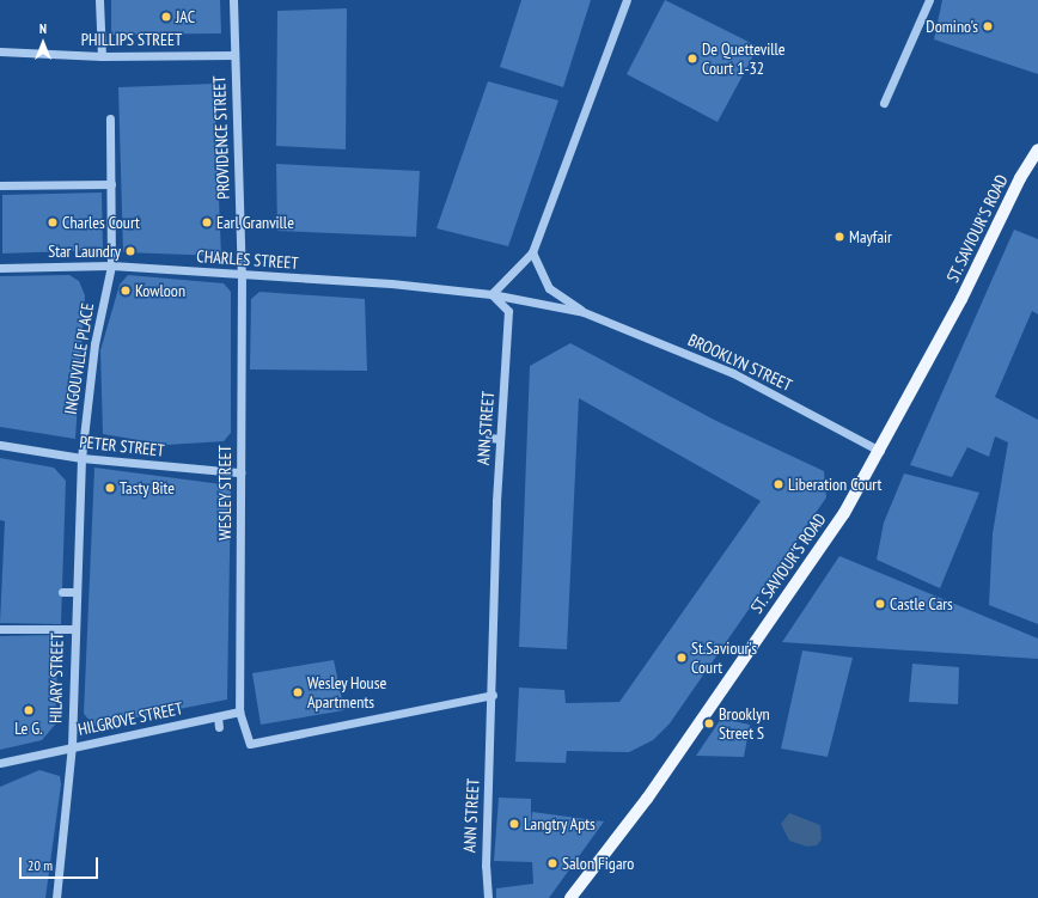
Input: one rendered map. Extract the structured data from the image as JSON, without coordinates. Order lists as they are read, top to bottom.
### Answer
{
  "streets": {
    "main road": ["ST. SAVIOUR'S ROAD"],
    "street": [
      "PHILLIPS STREET",
      "PROVIDENCE STREET",
      "CHARLES STREET",
      "INGOUVILLE PLACE",
      "BROOKLYN STREET",
      "ANN STREET",
      "PETER STREET",
      "WESLEY STREET",
      "HILARY STREET",
      "HILGROVE STREET"
    ]
  },
  "crossings": [
    ["PHILLIPS STREET", "PROVIDENCE STREET"],
    ["PROVIDENCE STREET", "CHARLES STREET"],
    ["PROVIDENCE STREET", "WESLEY STREET"],
    ["ST. SAVIOUR'S ROAD", "BROOKLYN STREET"],
    ["CHARLES STREET", "INGOUVILLE PLACE"],
    ["CHARLES STREET", "BROOKLYN STREET"],
    ["CHARLES STREET", "ANN STREET"],
    ["CHARLES STREET", "WESLEY STREET"],
    ["INGOUVILLE PLACE", "PETER STREET"],
    ["INGOUVILLE PLACE", "HILARY STREET"],
    ["BROOKLYN STREET", "ANN STREET"],
    ["ANN STREET", "WESLEY STREET"],
    ["PETER STREET", "WESLEY STREET"],
    ["PETER STREET", "HILARY STREET"],
    ["WESLEY STREET", "HILGROVE STREET"],
    ["HILARY STREET", "HILGROVE STREET"]
  ],
  "places": [
    "JAC",
    "Domino's",
    "De Quetteville Court 1-32",
    "Charles Court",
    "Earl Granville",
    "Mayfair",
    "Star Laundry",
    "Kowloon",
    "Liberation Court",
    "Tasty Bite",
    "Castle Cars",
    "St.Saviour's Court",
    "Wesley House Apartments",
    "Le G.",
    "Brooklyn Street S",
    "Langtry Apts",
    "Salon Figaro"
  ],
  "scale_bar": "20 m",
  "north": "top"
}
